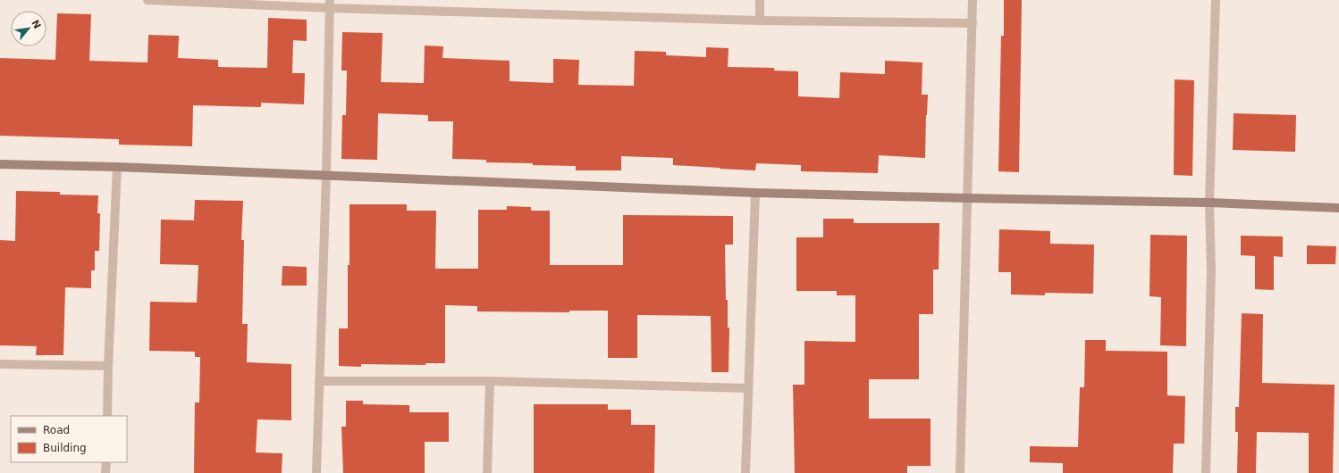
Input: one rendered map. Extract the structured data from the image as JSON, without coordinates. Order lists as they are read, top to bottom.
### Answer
{
  "legend": ["Road", "Building"],
  "north": "top right"
}
